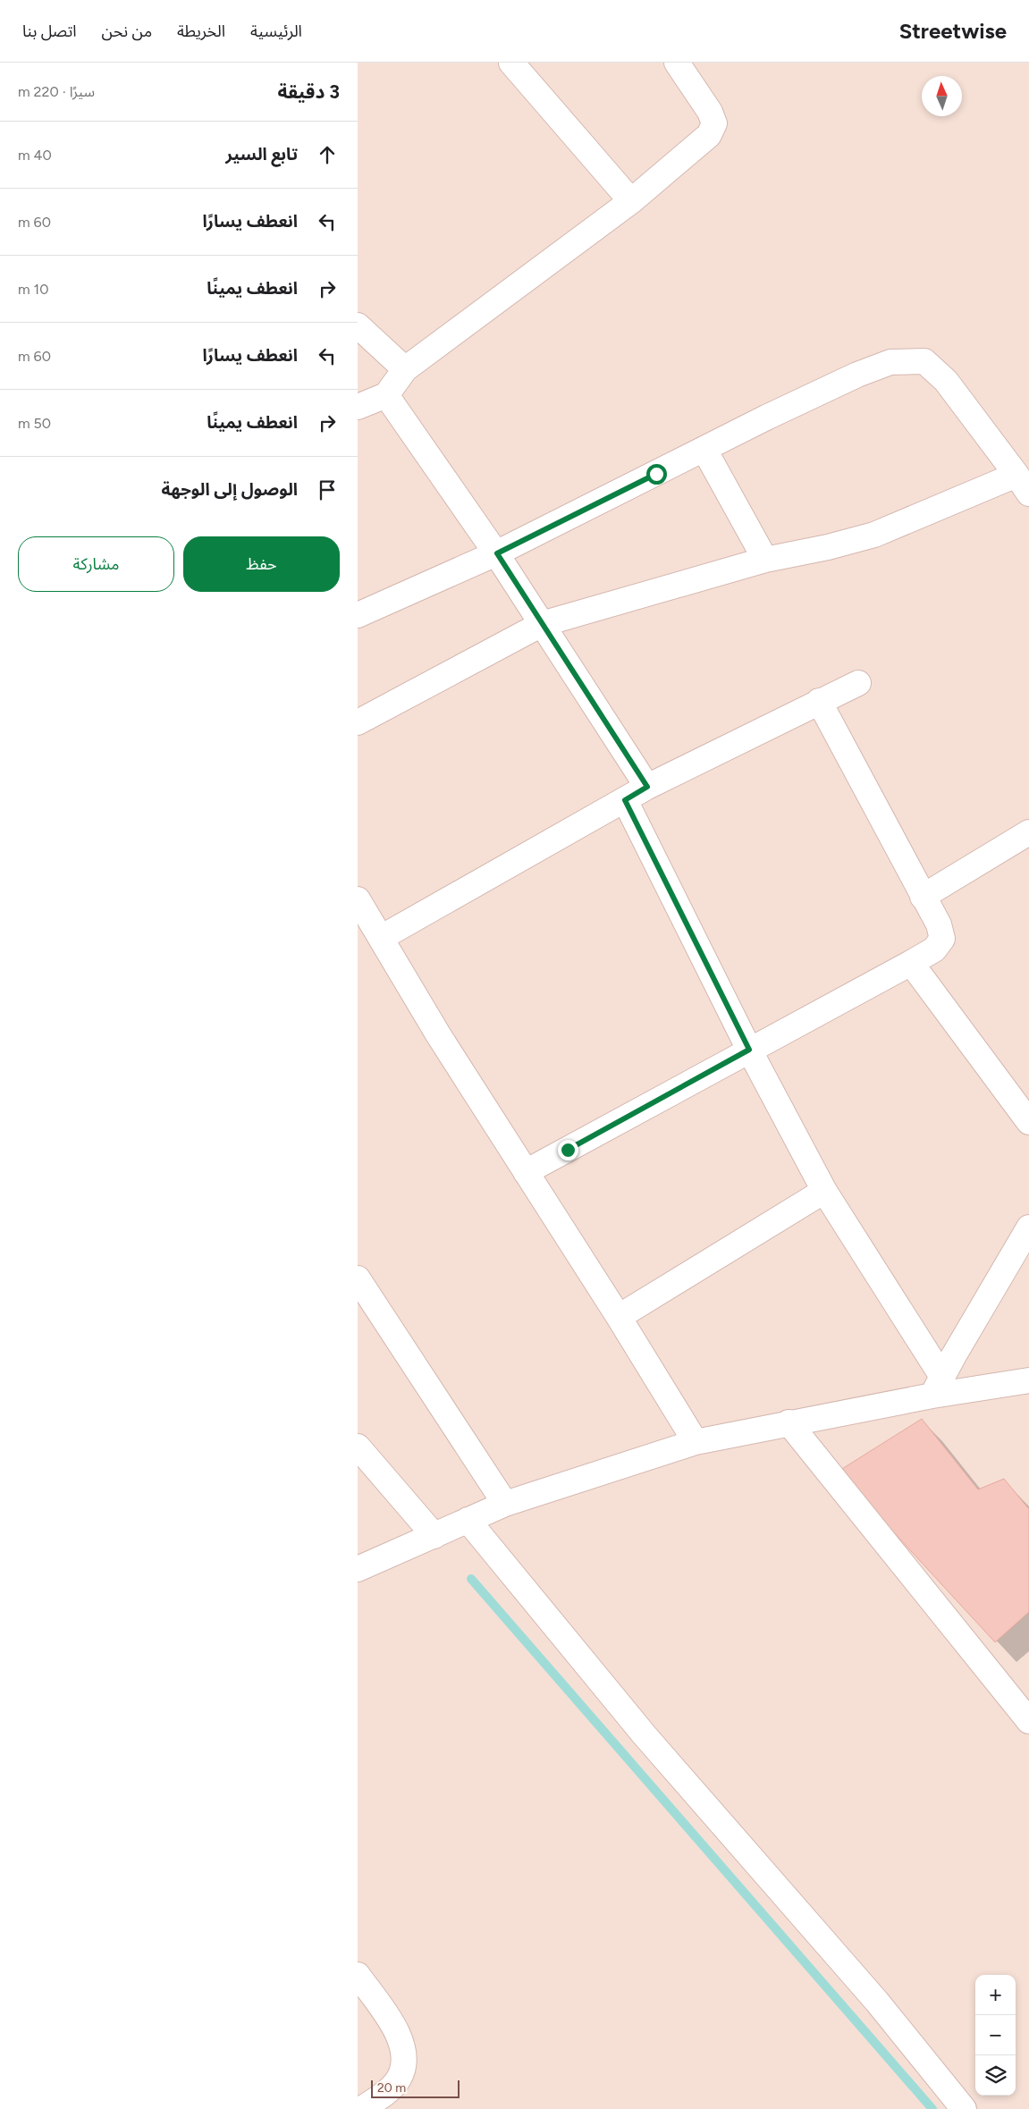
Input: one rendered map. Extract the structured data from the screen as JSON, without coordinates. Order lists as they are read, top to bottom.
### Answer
{
  "scale_bar": "20 m",
  "north": "top",
  "page": {
    "header": "Streetwise",
    "nav": [
      "الرئيسية",
      "الخريطة",
      "من نحن",
      "اتصل بنا"
    ],
    "heading": ["3 دقيقة", "سيرًا · 220 m"],
    "list": [
      ["تابع السير", "40 m"],
      ["انعطف يسارًا", "60 m"],
      ["انعطف يمينًا", "10 m"],
      ["انعطف يسارًا", "60 m"],
      ["انعطف يمينًا", "50 m"],
      "الوصول إلى الوجهة"
    ],
    "buttons": ["حفظ", "مشاركة"],
    "map_buttons": ["+", "−"],
    "scale": "20 m"
  }
}
